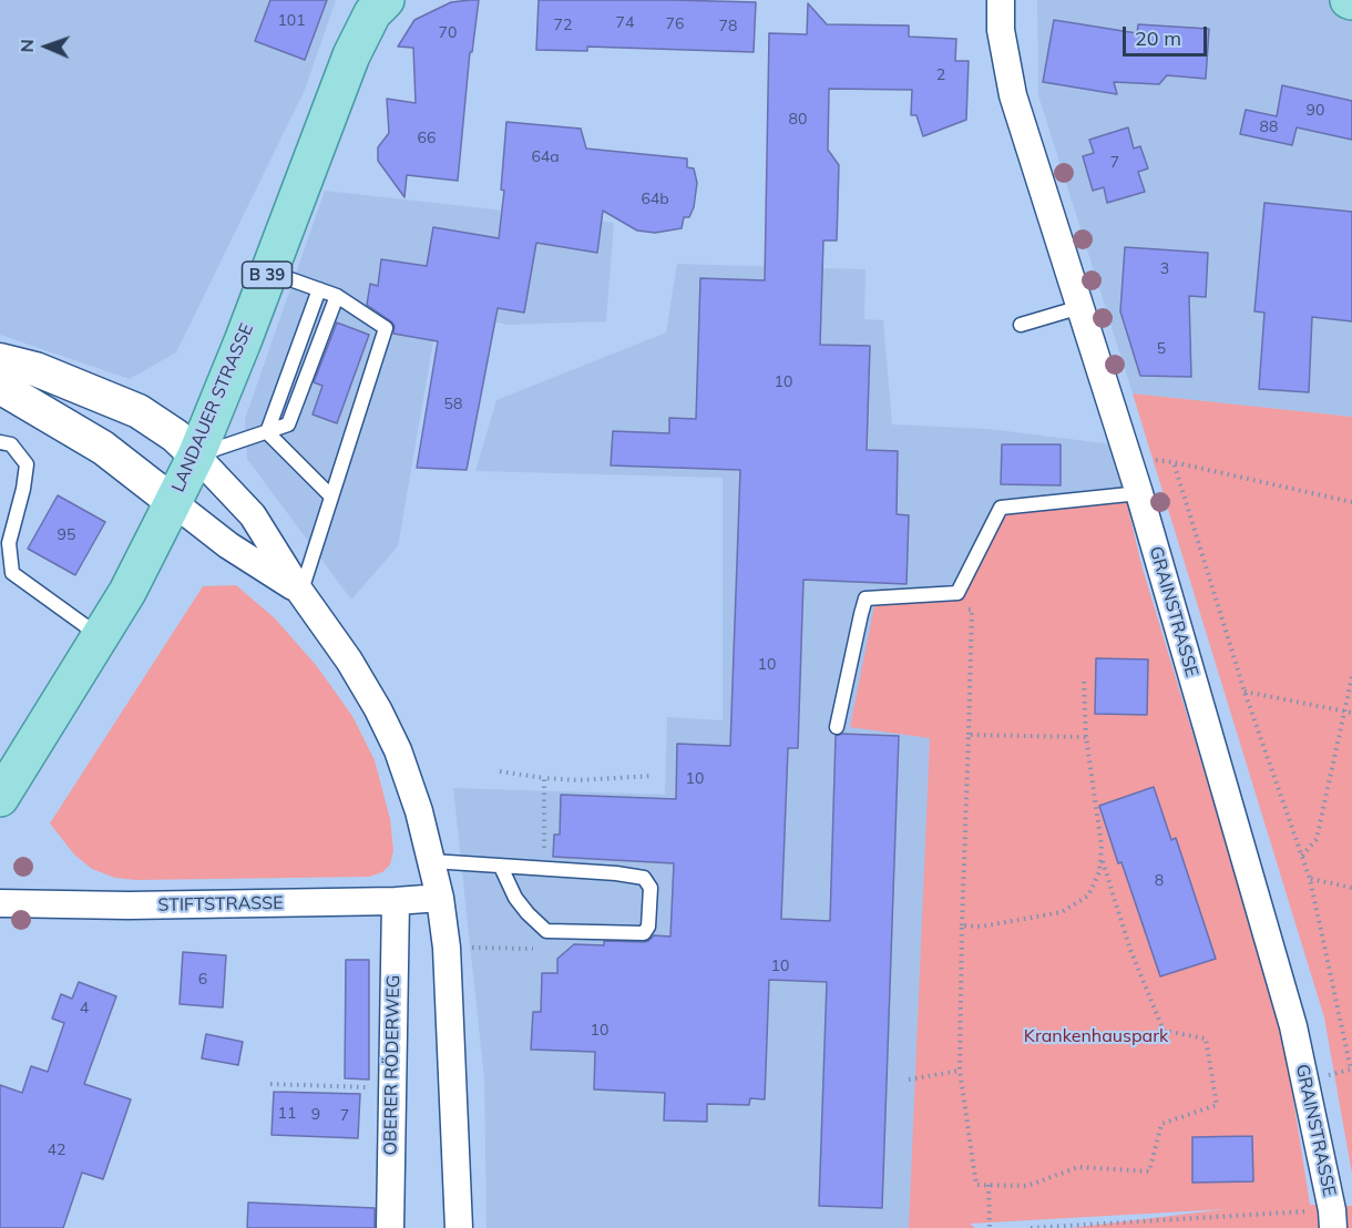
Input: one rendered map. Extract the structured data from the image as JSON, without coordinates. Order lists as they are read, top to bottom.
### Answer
{
  "streets": {
    "main road": ["B 39", "LANDAUER STRASSE"],
    "street": ["GRAINSTRASSE", "STIFTSTRASSE", "OBERER RÖDERWEG"]
  },
  "crossings": [
    ["STIFTSTRASSE", "OBERER RÖDERWEG"]
  ],
  "parks": ["Krankenhauspark"],
  "house_numbers": [
    "101",
    "74",
    "76",
    "72",
    "78",
    "70",
    "2",
    "90",
    "80",
    "88",
    "66",
    "64a",
    "7",
    "64b",
    "3",
    "5",
    "10",
    "58",
    "95",
    "10",
    "10",
    "8",
    "10",
    "6",
    "4",
    "10",
    "11",
    "9",
    "7",
    "42"
  ],
  "scale_bar": "20 m",
  "north": "left"
}
